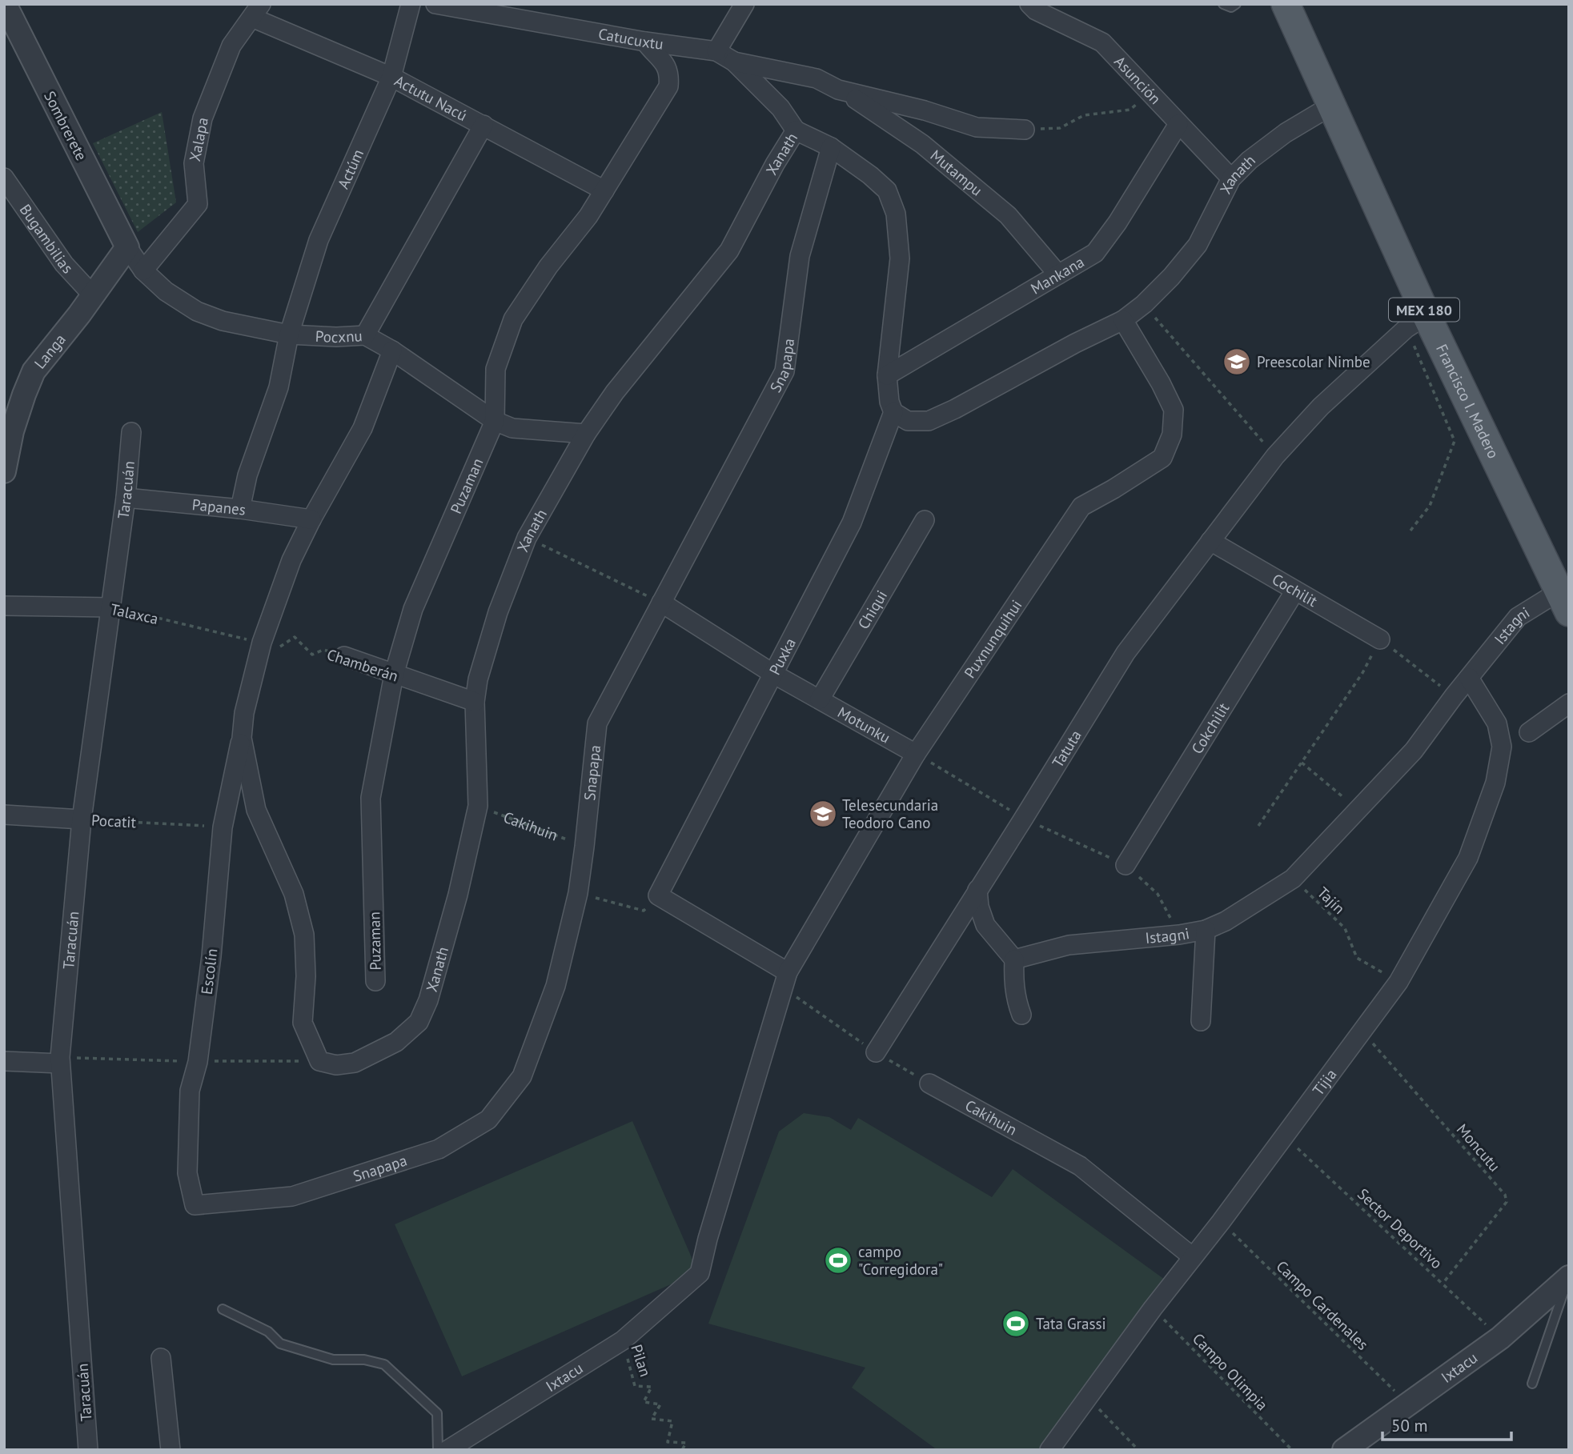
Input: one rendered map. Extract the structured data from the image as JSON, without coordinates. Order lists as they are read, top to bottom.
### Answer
{
  "streets": {
    "main road": ["MEX 180", "Francisco I. Madero"],
    "street": [
      "Catucuxtu",
      "Asunción",
      "Actutu Nacú",
      "Sombrerete",
      "Xalapa",
      "Xanath",
      "Actúm",
      "Mutampu",
      "Bugambilias",
      "Mankana",
      "Pocxnu",
      "Langa",
      "Snapapa",
      "Puzaman",
      "Taracuán",
      "Papanes",
      "Cochilit",
      "Chiqui",
      "Talaxca",
      "Istagni",
      "Puxnunquihui",
      "Puxka",
      "Chamberán",
      "Motunku",
      "Cokchilit",
      "Tatuta",
      "Pocatit",
      "Cakihuin",
      "Escolín",
      "Tijia",
      "Ixtacu"
    ],
    "path": [
      "Tajín",
      "Moncutu",
      "Sector Deportivo",
      "Campo Cardenales",
      "Pilan",
      "Campo Olimpia"
    ]
  },
  "crossings": [
    ["Catucuxtu", "Xanath"],
    ["Catucuxtu", "Mutampu"],
    ["Catucuxtu", "Puzaman"],
    ["Asunción", "Xanath"],
    ["Asunción", "Mankana"],
    ["Actutu Nacú", "Xalapa"],
    ["Actutu Nacú", "Actúm"],
    ["Actutu Nacú", "Puzaman"],
    ["Sombrerete", "Pocxnu"],
    ["Sombrerete", "Langa"],
    ["Xalapa", "Pocxnu"],
    ["Xanath", "Mankana"],
    ["Xanath", "Pocxnu"],
    ["Xanath", "Snapapa"],
    ["Xanath", "Francisco I. Madero"],
    ["Xanath", "Papanes"],
    ["Xanath", "Talaxca"],
    ["Xanath", "Puxnunquihui"],
    ["Xanath", "Puxka"],
    ["Xanath", "Chamberán"],
    ["Xanath", "Cakihuin"],
    ["Xanath", "Escolín"],
    ["Actúm", "Pocxnu"],
    ["Mutampu", "Mankana"],
    ["Bugambilias", "Langa"],
    ["Pocxnu", "Langa"],
    ["Pocxnu", "Puzaman"],
    ["Snapapa", "Motunku"],
    ["Snapapa", "Cakihuin"],
    ["Snapapa", "Escolín"],
    ["Francisco I. Madero", "Istagni"],
    ["Francisco I. Madero", "Tatuta"],
    ["Puzaman", "Chamberán"],
    ["Taracuán", "Papanes"],
    ["Taracuán", "Talaxca"],
    ["Taracuán", "Pocatit"],
    ["Cochilit", "Cokchilit"],
    ["Cochilit", "Tatuta"],
    ["Chiqui", "Motunku"],
    ["Talaxca", "Chamberán"],
    ["Istagni", "Tajín"],
    ["Istagni", "Tijia"],
    ["Puxnunquihui", "Motunku"],
    ["Puxnunquihui", "Ixtacu"],
    ["Puxka", "Motunku"],
    ["Pocatit", "Escolín"],
    ["Cakihuin", "Tijia"],
    ["Tajín", "Tijia"],
    ["Tijia", "Moncutu"],
    ["Tijia", "Sector Deportivo"],
    ["Tijia", "Campo Cardenales"],
    ["Tijia", "Campo Olimpia"],
    ["Moncutu", "Sector Deportivo"],
    ["Sector Deportivo", "Ixtacu"],
    ["Campo Cardenales", "Ixtacu"],
    ["Pilan", "Ixtacu"]
  ],
  "places": {
    "school or university": ["Preescolar Nimbe", "Telesecundaria Teodoro Cano"],
    "sports": ["campo \"Corregidora\"", "Tata Grassi"]
  },
  "scale_bar": "50 m"
}
